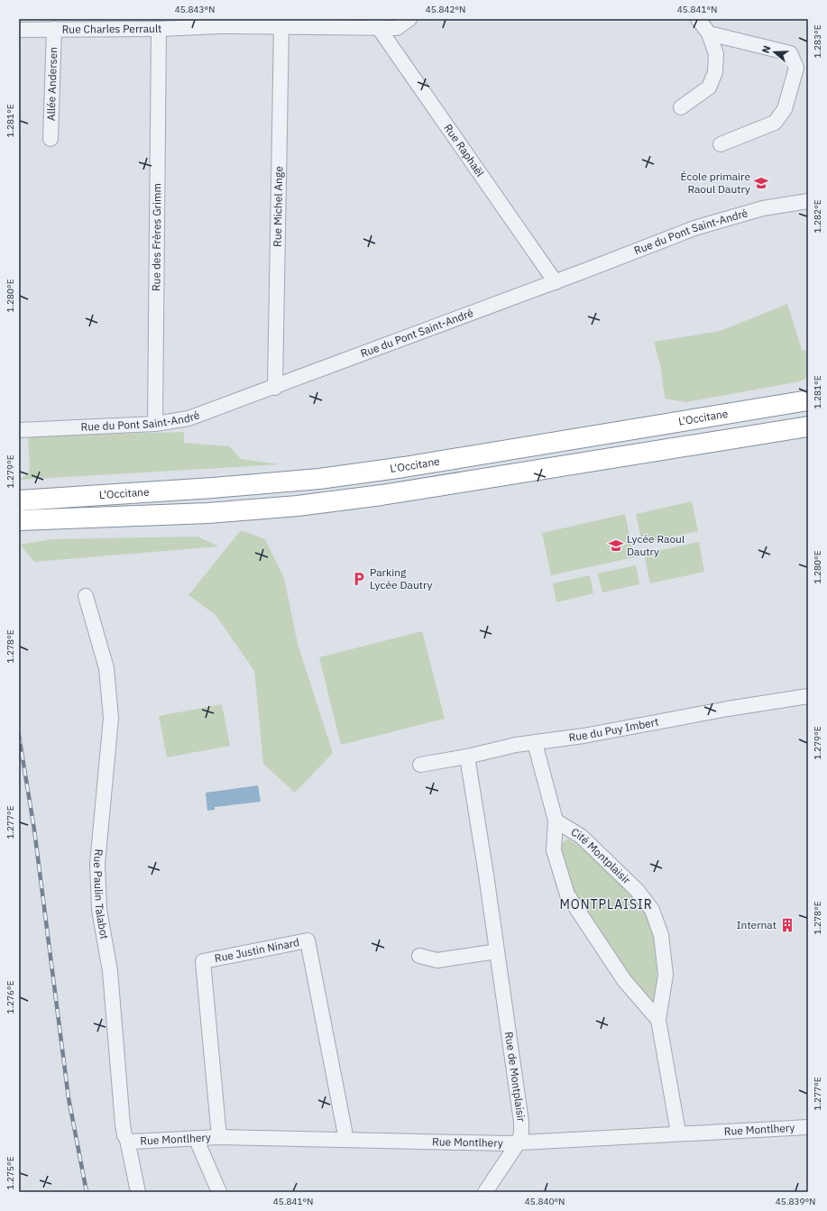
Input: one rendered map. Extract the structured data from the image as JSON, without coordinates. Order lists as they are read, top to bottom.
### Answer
{
  "streets": {
    "highway": ["L'Occitane"],
    "street": [
      "Rue Charles Perrault",
      "Allée Andersen",
      "Rue Raphaël",
      "Rue Michel Ange",
      "Rue du Pont Saint-André",
      "Rue des Frères Grimm",
      "Rue du Puy Imbert",
      "Cité Montplaisir",
      "Rue Paulin Talabot",
      "Rue Justin Ninard",
      "Rue de Montplaisir",
      "Rue Montlhery"
    ]
  },
  "crossings": [
    ["Rue Charles Perrault", "Allée Andersen"],
    ["Rue Charles Perrault", "Rue Raphaël"],
    ["Rue Charles Perrault", "Rue Michel Ange"],
    ["Rue Charles Perrault", "Rue des Frères Grimm"],
    ["Rue Raphaël", "Rue du Pont Saint-André"],
    ["Rue Michel Ange", "Rue du Pont Saint-André"],
    ["Rue du Pont Saint-André", "Rue des Frères Grimm"],
    ["Rue du Puy Imbert", "Cité Montplaisir"],
    ["Rue du Puy Imbert", "Rue de Montplaisir"],
    ["Cité Montplaisir", "Rue Montlhery"],
    ["Rue Paulin Talabot", "Rue Montlhery"],
    ["Rue Justin Ninard", "Rue Montlhery"],
    ["Rue de Montplaisir", "Rue Montlhery"]
  ],
  "districts": ["MONTPLAISIR"],
  "places": {
    "school or university": ["École primaire Raoul Dautry", "Lycée Raoul Dautry"],
    "parking": ["Parking Lycée Dautry"],
    "building": ["Internat"]
  },
  "north": "left",
  "coordinates": [
    "45.843°N",
    "45.842°N",
    "45.841°N",
    "1.283°E",
    "1.281°E",
    "1.282°E",
    "1.280°E",
    "1.279°E",
    "1.278°E",
    "1.277°E",
    "1.276°E",
    "1.275°E",
    "45.840°N",
    "45.839°N"
  ]
}
